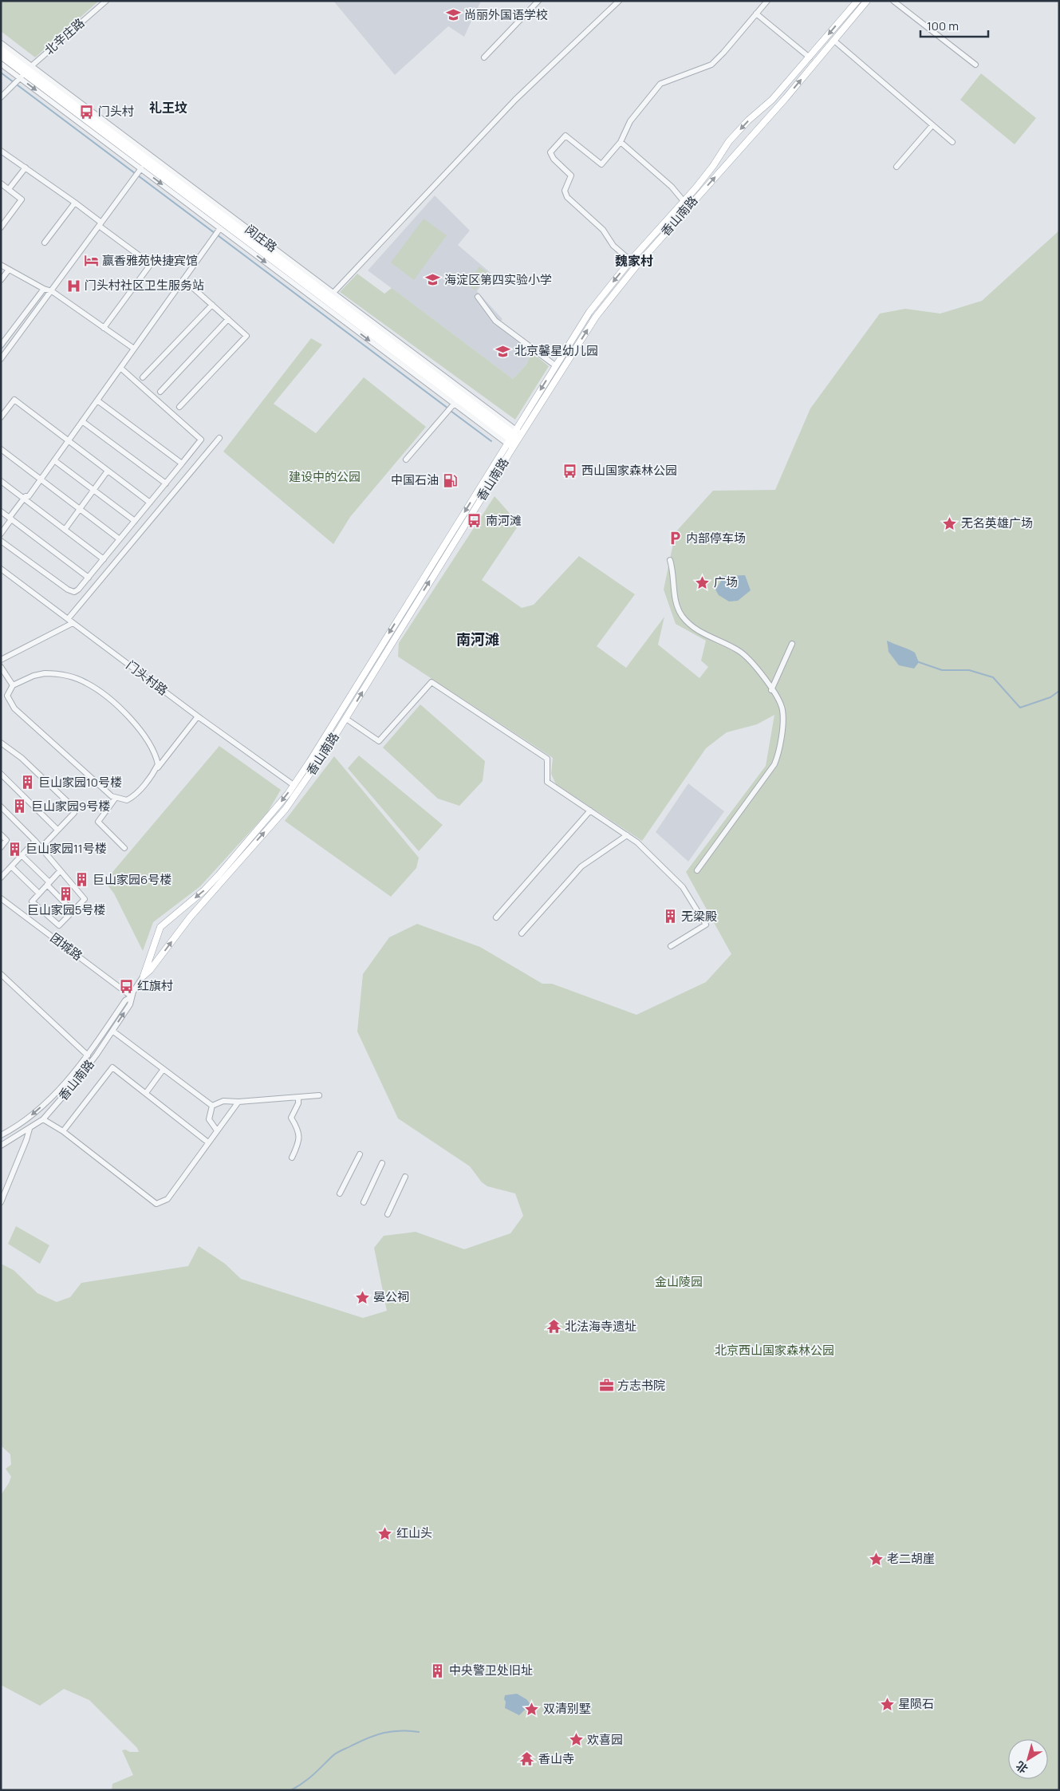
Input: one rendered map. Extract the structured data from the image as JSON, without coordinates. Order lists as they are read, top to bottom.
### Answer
{
  "streets": {
    "main road": ["香山南路", "闵庄路"],
    "street": ["北辛庄路", "门头村路", "团城路"]
  },
  "crossings": [
    ["北辛庄路", "闵庄路"],
    ["香山南路", "闵庄路"],
    ["香山南路", "门头村路"],
    ["香山南路", "团城路"]
  ],
  "districts": ["礼王坟", "魏家村", "南河滩"],
  "parks": ["建设中的公园", "金山陵园", "北京西山国家森林公园"],
  "places": {
    "school or university": ["尚丽外国语学校", "海淀区第四实验小学", "北京馨星幼儿园"],
    "bus stop": [
      "门头村",
      "西山国家森林公园",
      "南河滩",
      "红旗村"
    ],
    "hotel": ["赢香雅苑快捷宾馆"],
    "hospital": ["门头村社区卫生服务站"],
    "fuel station": ["中国石油"],
    "place": [
      "无名英雄广场",
      "广场",
      "晏公祠",
      "红山头",
      "老二胡崖",
      "星陨石",
      "双清别墅",
      "欢喜园"
    ],
    "parking": ["内部停车场"],
    "building": [
      "巨山家园10号楼",
      "巨山家园9号楼",
      "巨山家园11号楼",
      "巨山家园6号楼",
      "巨山家园5号楼",
      "无梁殿",
      "中央警卫处旧址"
    ],
    "temple": ["北法海寺遗址", "香山寺"],
    "office": ["方志书院"]
  },
  "scale_bar": "100 m",
  "north": "bottom left"
}
